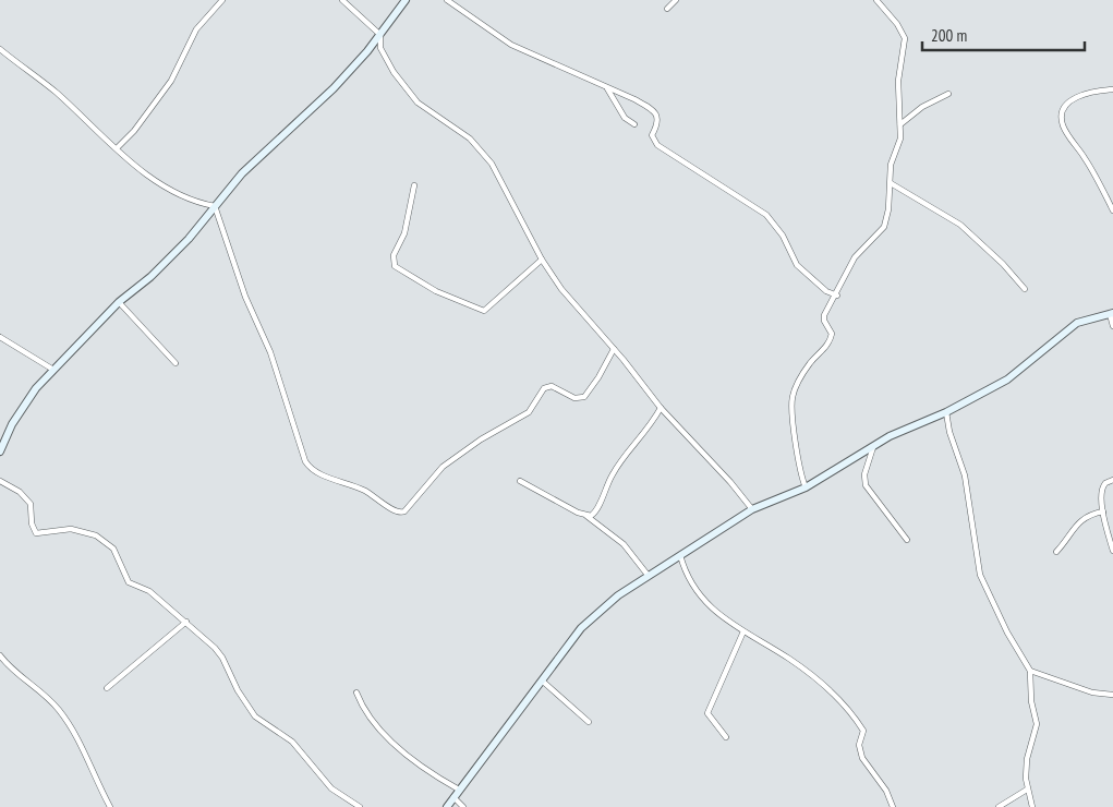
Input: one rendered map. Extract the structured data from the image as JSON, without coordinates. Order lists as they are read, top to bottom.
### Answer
{
  "scale_bar": "200 m"
}
